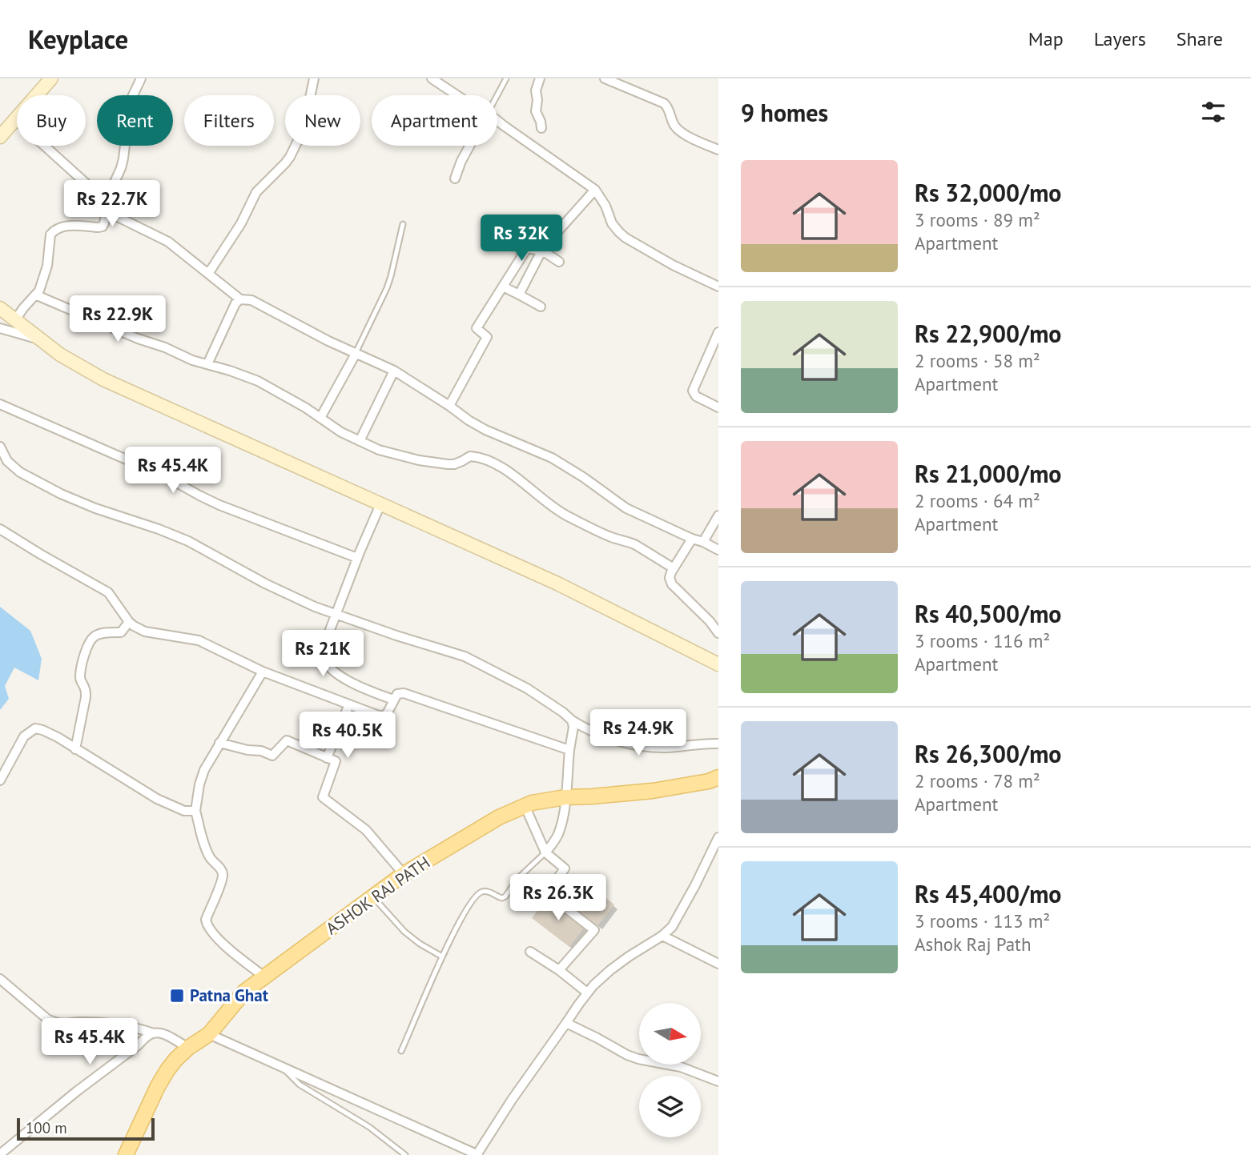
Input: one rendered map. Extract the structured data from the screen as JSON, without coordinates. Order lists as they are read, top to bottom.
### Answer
{
  "streets": {
    "main road": ["ASHOK RAJ PATH"]
  },
  "places": {
    "transit": ["Patna Ghat"]
  },
  "scale_bar": "100 m",
  "north": "right",
  "page": {
    "header": "Keyplace",
    "nav": ["Map", "Layers", "Share"],
    "heading": "9 homes",
    "chip": [
      "Buy",
      "Rent",
      "Filters",
      "New",
      "Apartment"
    ],
    "list": [
      {
        "name": "Rs 32,000/mo",
        "note": "3 rooms · 89 m² · Apartment"
      },
      {
        "name": "Rs 22,900/mo",
        "note": "2 rooms · 58 m² · Apartment"
      },
      {
        "name": "Rs 21,000/mo",
        "note": "2 rooms · 64 m² · Apartment"
      },
      {
        "name": "Rs 40,500/mo",
        "note": "3 rooms · 116 m² · Apartment"
      },
      {
        "name": "Rs 26,300/mo",
        "note": "2 rooms · 78 m² · Apartment"
      },
      {
        "name": "Rs 45,400/mo",
        "note": "3 rooms · 113 m² · Ashok Raj Path"
      }
    ],
    "price": [
      "Rs 22.7K",
      "Rs 32K",
      "Rs 22.9K",
      "Rs 45.4K",
      "Rs 21K",
      "Rs 24.9K",
      "Rs 40.5K",
      "Rs 26.3K",
      "Rs 45.4K"
    ],
    "scale": "100 m"
  }
}
